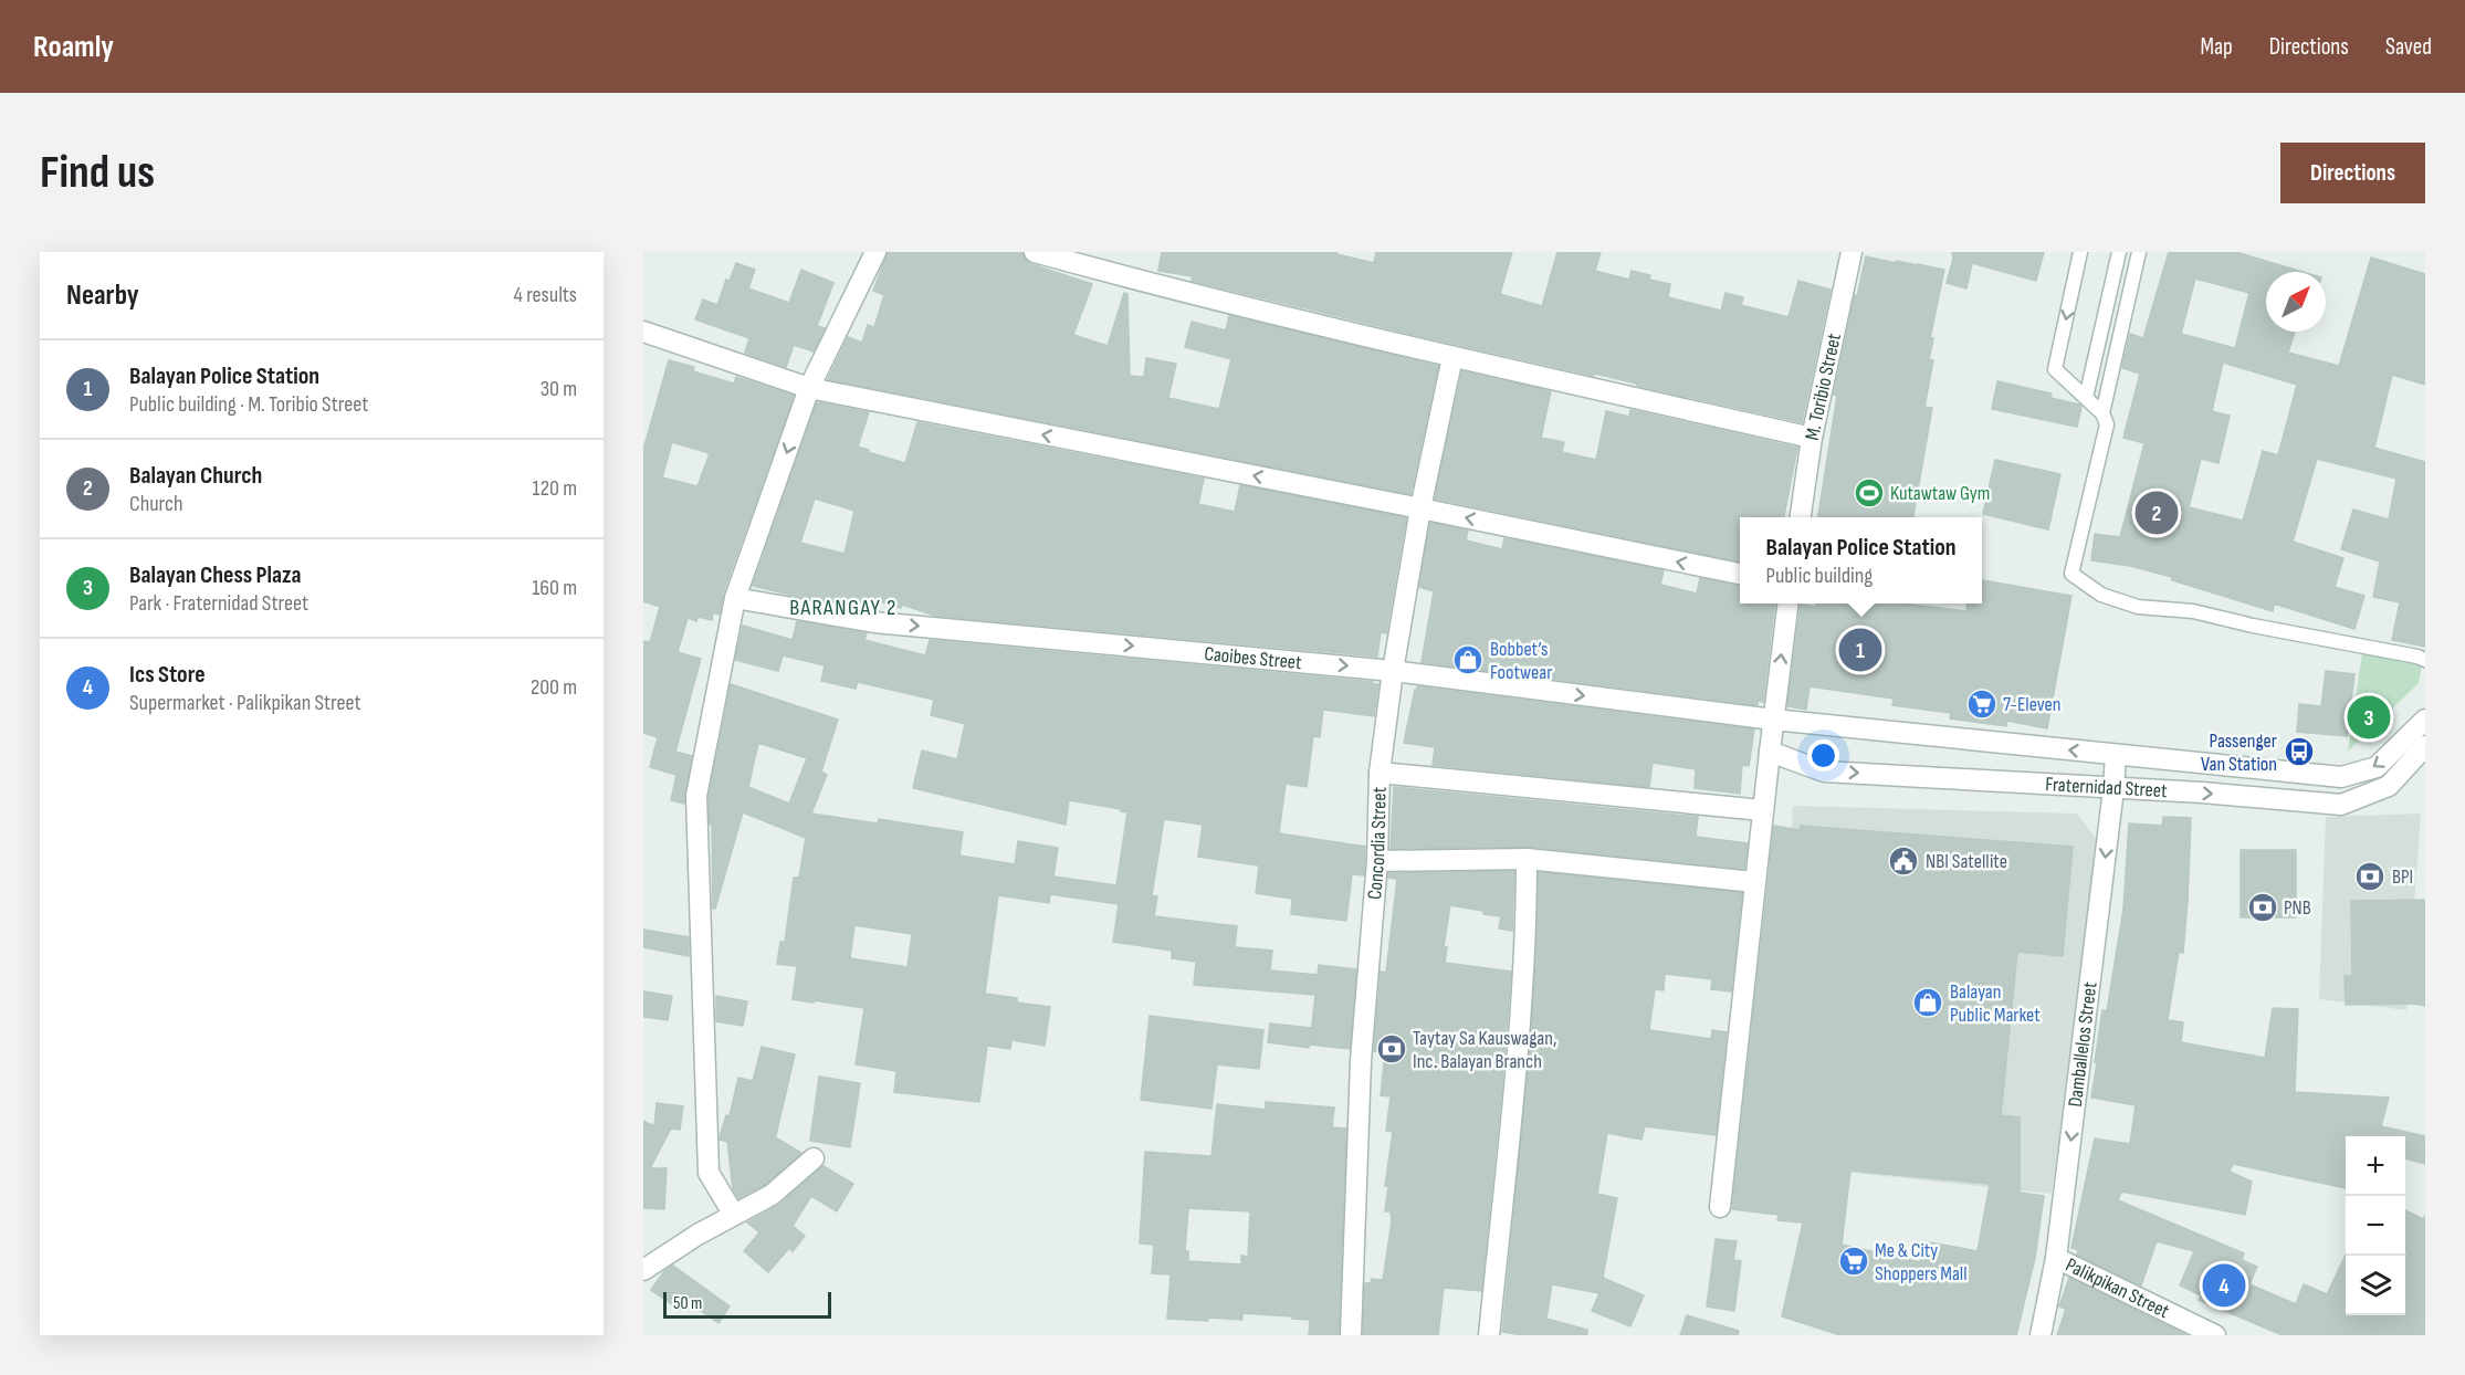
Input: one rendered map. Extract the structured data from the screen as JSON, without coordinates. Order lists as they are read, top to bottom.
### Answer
{
  "streets": {
    "street": [
      "M. Toribio Street",
      "Caoibes Street",
      "Fraternidad Street",
      "Concordia Street",
      "Damballelos Street",
      "Palikpikan Street"
    ]
  },
  "crossings": [
    ["Caoibes Street", "Fraternidad Street"],
    ["Caoibes Street", "Concordia Street"],
    ["Fraternidad Street", "Damballelos Street"],
    ["Damballelos Street", "Palikpikan Street"]
  ],
  "one_way": ["Damballelos Street"],
  "districts": ["BARANGAY 2"],
  "places": {
    "sports": ["Kutawtaw Gym"],
    "shop": ["Bobbet’s Footwear", "Balayan Public Market"],
    "supermarket": ["7-Eleven", "Me & City Shoppers Mall"],
    "bus stop": ["Passenger Van Station"],
    "public building": ["NBI Satellite"],
    "bank": ["BPI", "PNB", "Taytay Sa Kauswagan, Inc. Balayan Branch"]
  },
  "scale_bar": "50 m",
  "north": "top right",
  "page": {
    "header": "Roamly",
    "nav": ["Map", "Directions", "Saved"],
    "buttons": "Directions",
    "title": "Find us",
    "heading": ["Nearby", "4 results"],
    "list": [
      {
        "mark": "1",
        "name": "Balayan Police Station",
        "note": "Public building · M. Toribio Street",
        "value": "30 m"
      },
      {
        "mark": "2",
        "name": "Balayan Church",
        "note": "Church",
        "value": "120 m"
      },
      {
        "mark": "3",
        "name": "Balayan Chess Plaza",
        "note": "Park · Fraternidad Street",
        "value": "160 m"
      },
      {
        "mark": "4",
        "name": "Ics Store",
        "note": "Supermarket · Palikpikan Street",
        "value": "200 m"
      }
    ],
    "pins": [
      "2",
      "1",
      "3",
      "4"
    ],
    "popup": ["Balayan Police Station", "Public building"],
    "map_buttons": ["+", "−"],
    "scale": "50 m"
  }
}
